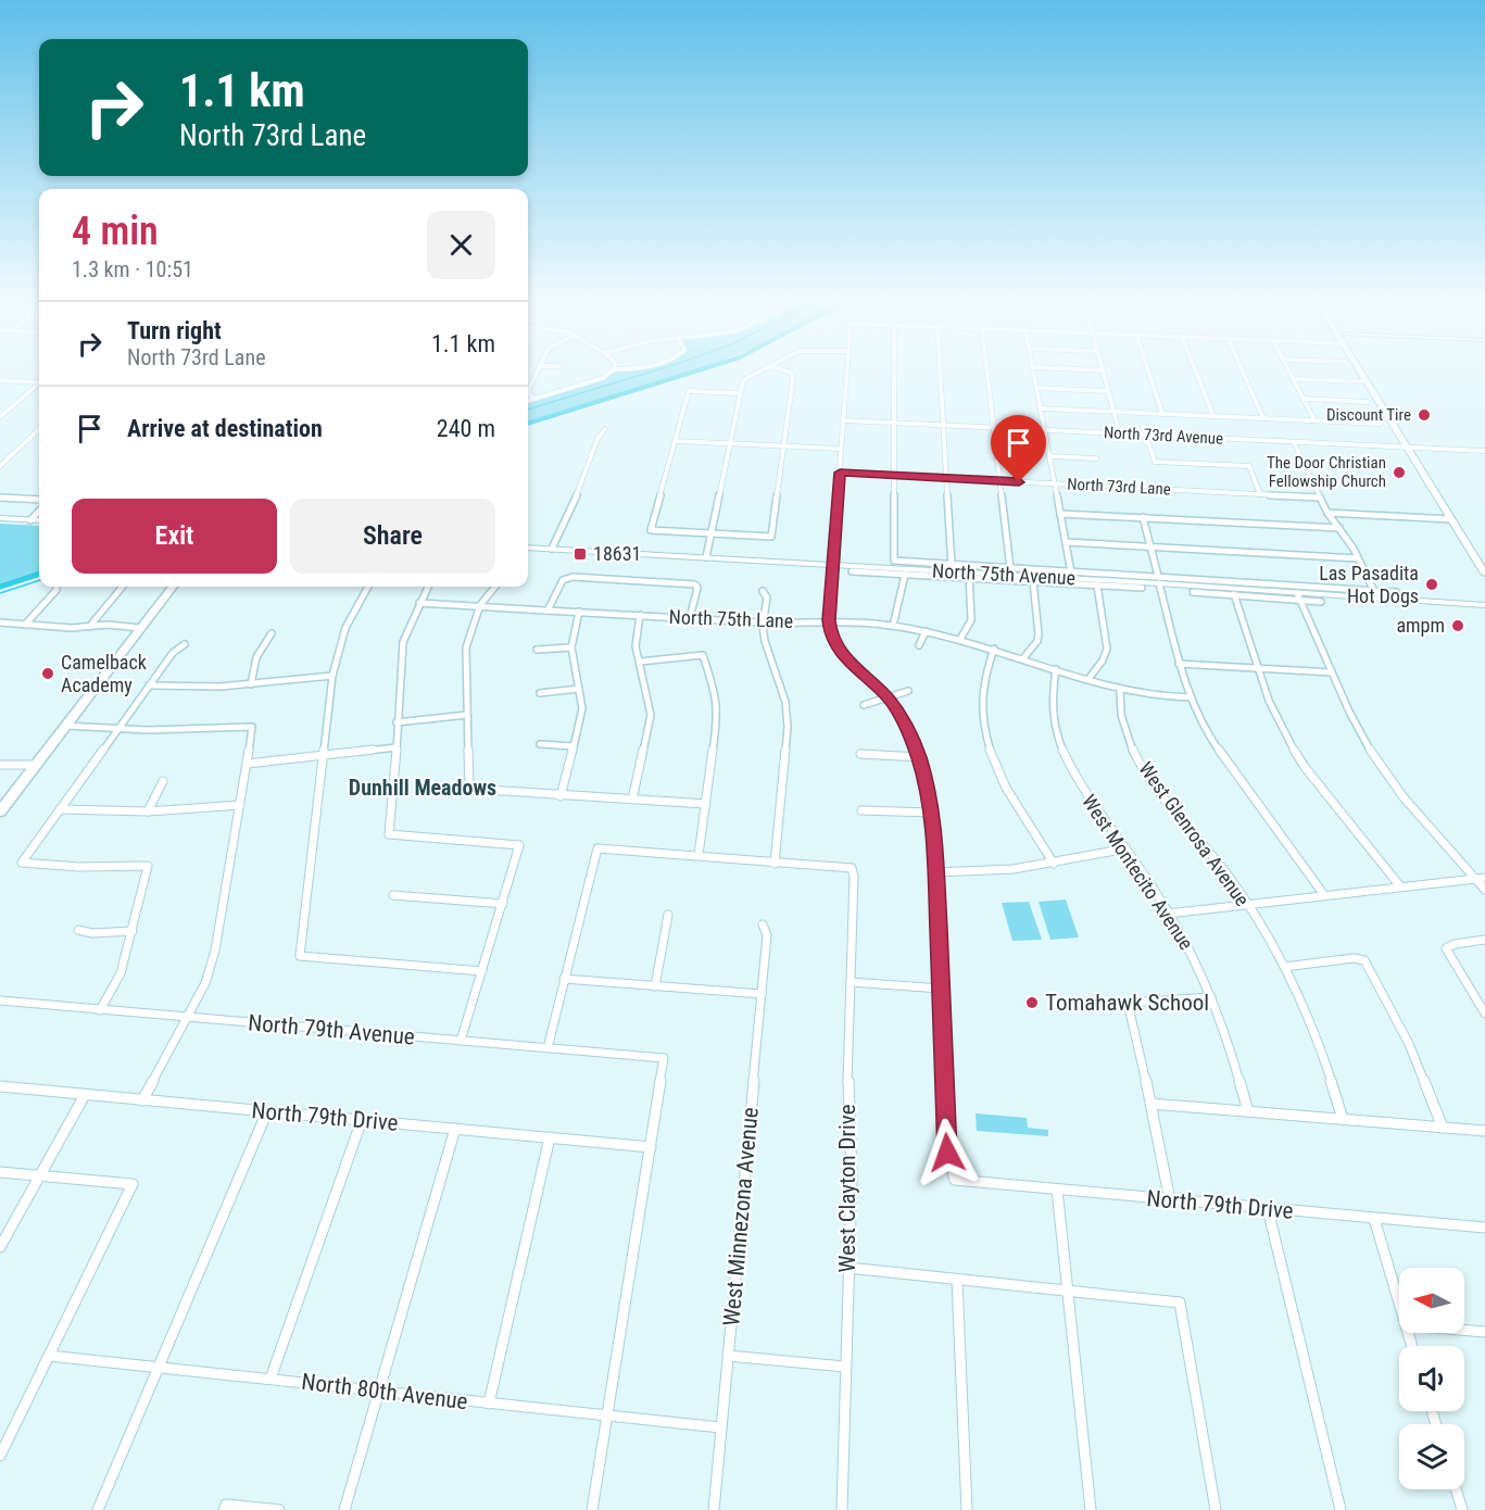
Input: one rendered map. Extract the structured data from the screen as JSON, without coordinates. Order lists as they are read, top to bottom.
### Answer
{
  "streets": {
    "main road": ["North 75th Avenue"],
    "street": [
      "North 73rd Avenue",
      "North 73rd Lane",
      "North 75th Lane",
      "West Glenrosa Avenue",
      "West Montecito Avenue",
      "North 79th Avenue",
      "North 79th Drive",
      "West Clayton Drive",
      "West Minnezona Avenue",
      "North 80th Avenue"
    ]
  },
  "crossings": [
    ["North 73rd Lane", "North 75th Avenue"],
    ["North 75th Lane", "West Glenrosa Avenue"],
    ["North 75th Lane", "West Montecito Avenue"],
    ["North 79th Avenue", "North 79th Drive"],
    ["West Minnezona Avenue", "North 80th Avenue"]
  ],
  "districts": ["Dunhill Meadows"],
  "places": {
    "other": [
      "Discount Tire",
      "The Door Christian Fellowship Church",
      "Las Pasadita Hot Dogs",
      "ampm",
      "Camelback Academy",
      "Tomahawk School"
    ],
    "transit": ["18631"]
  },
  "north": "left",
  "page": {
    "turn": ["1.1 km", "North 73rd Lane"],
    "heading": ["4 min", "1.3 km · 10:51"],
    "list": [
      {
        "name": "Turn right",
        "note": "North 73rd Lane",
        "value": "1.1 km"
      },
      {
        "name": "Arrive at destination",
        "value": "240 m"
      }
    ],
    "buttons": ["Exit", "Share"]
  }
}
